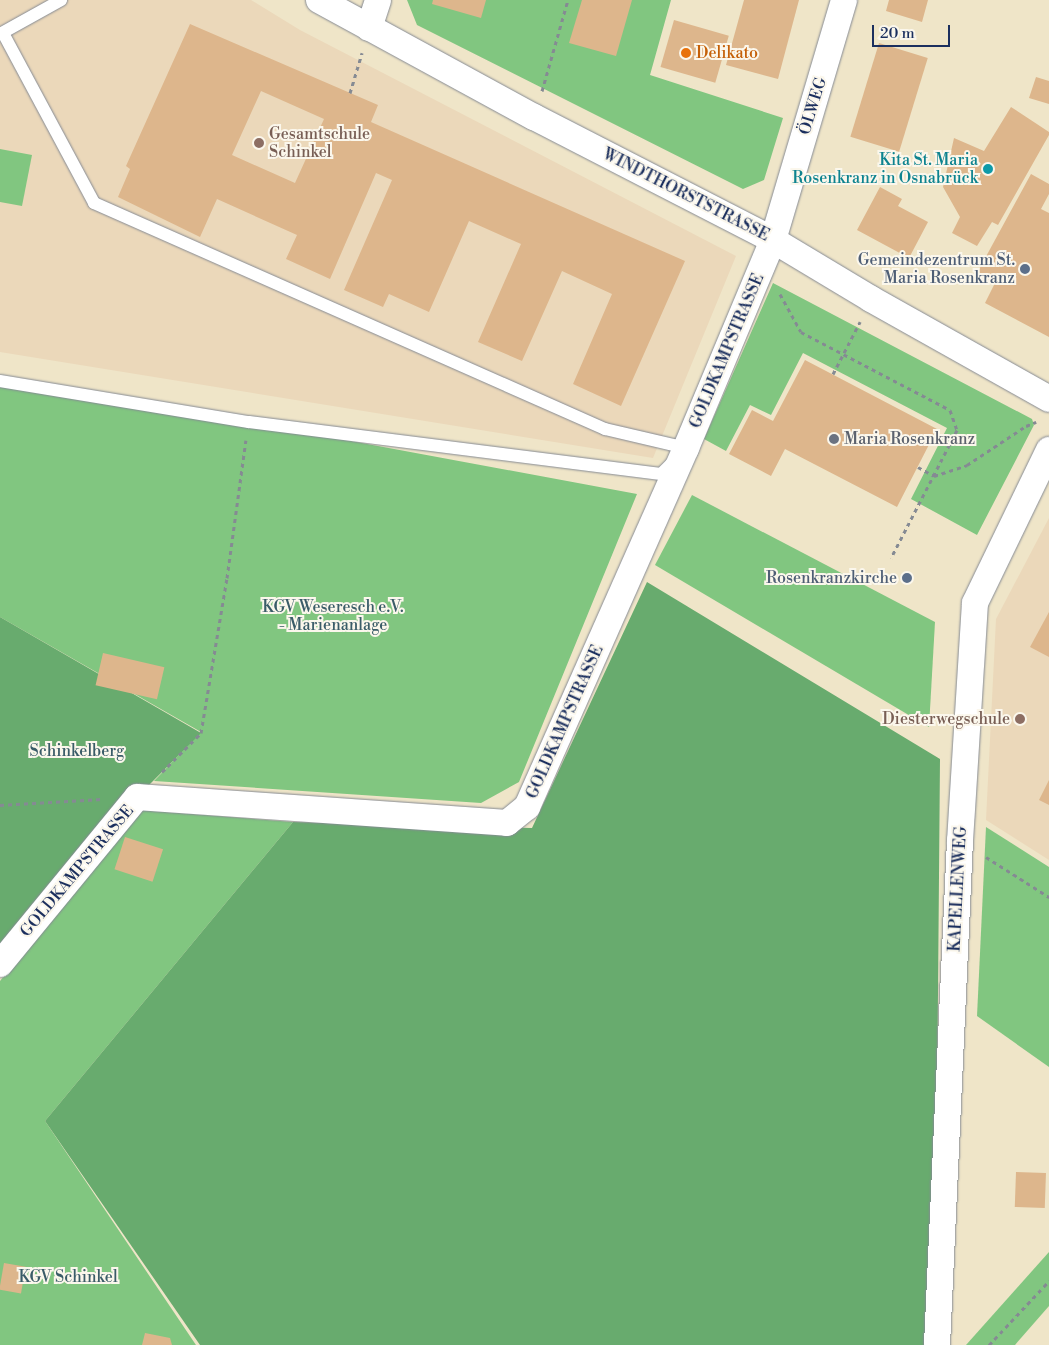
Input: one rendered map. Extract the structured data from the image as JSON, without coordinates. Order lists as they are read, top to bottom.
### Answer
{
  "streets": {
    "street": [
      "ÖLWEG",
      "WINDTHORSTSTRASSE",
      "GOLDKAMPSTRASSE",
      "KAPELLENWEG"
    ]
  },
  "crossings": [
    ["ÖLWEG", "WINDTHORSTSTRASSE"],
    ["ÖLWEG", "GOLDKAMPSTRASSE"],
    ["WINDTHORSTSTRASSE", "GOLDKAMPSTRASSE"]
  ],
  "parks": ["KGV Weseresch e.V. - Marienanlage", "Schinkelberg", "KGV Schinkel"],
  "places": [
    "Delikato",
    "Gesamtschule Schinkel",
    "Kita St. Maria Rosenkranz in Osnabrück",
    "Gemeindezentrum St. Maria Rosenkranz",
    "Maria Rosenkranz",
    "Rosenkranzkirche",
    "Diesterwegschule"
  ],
  "scale_bar": "20 m"
}
